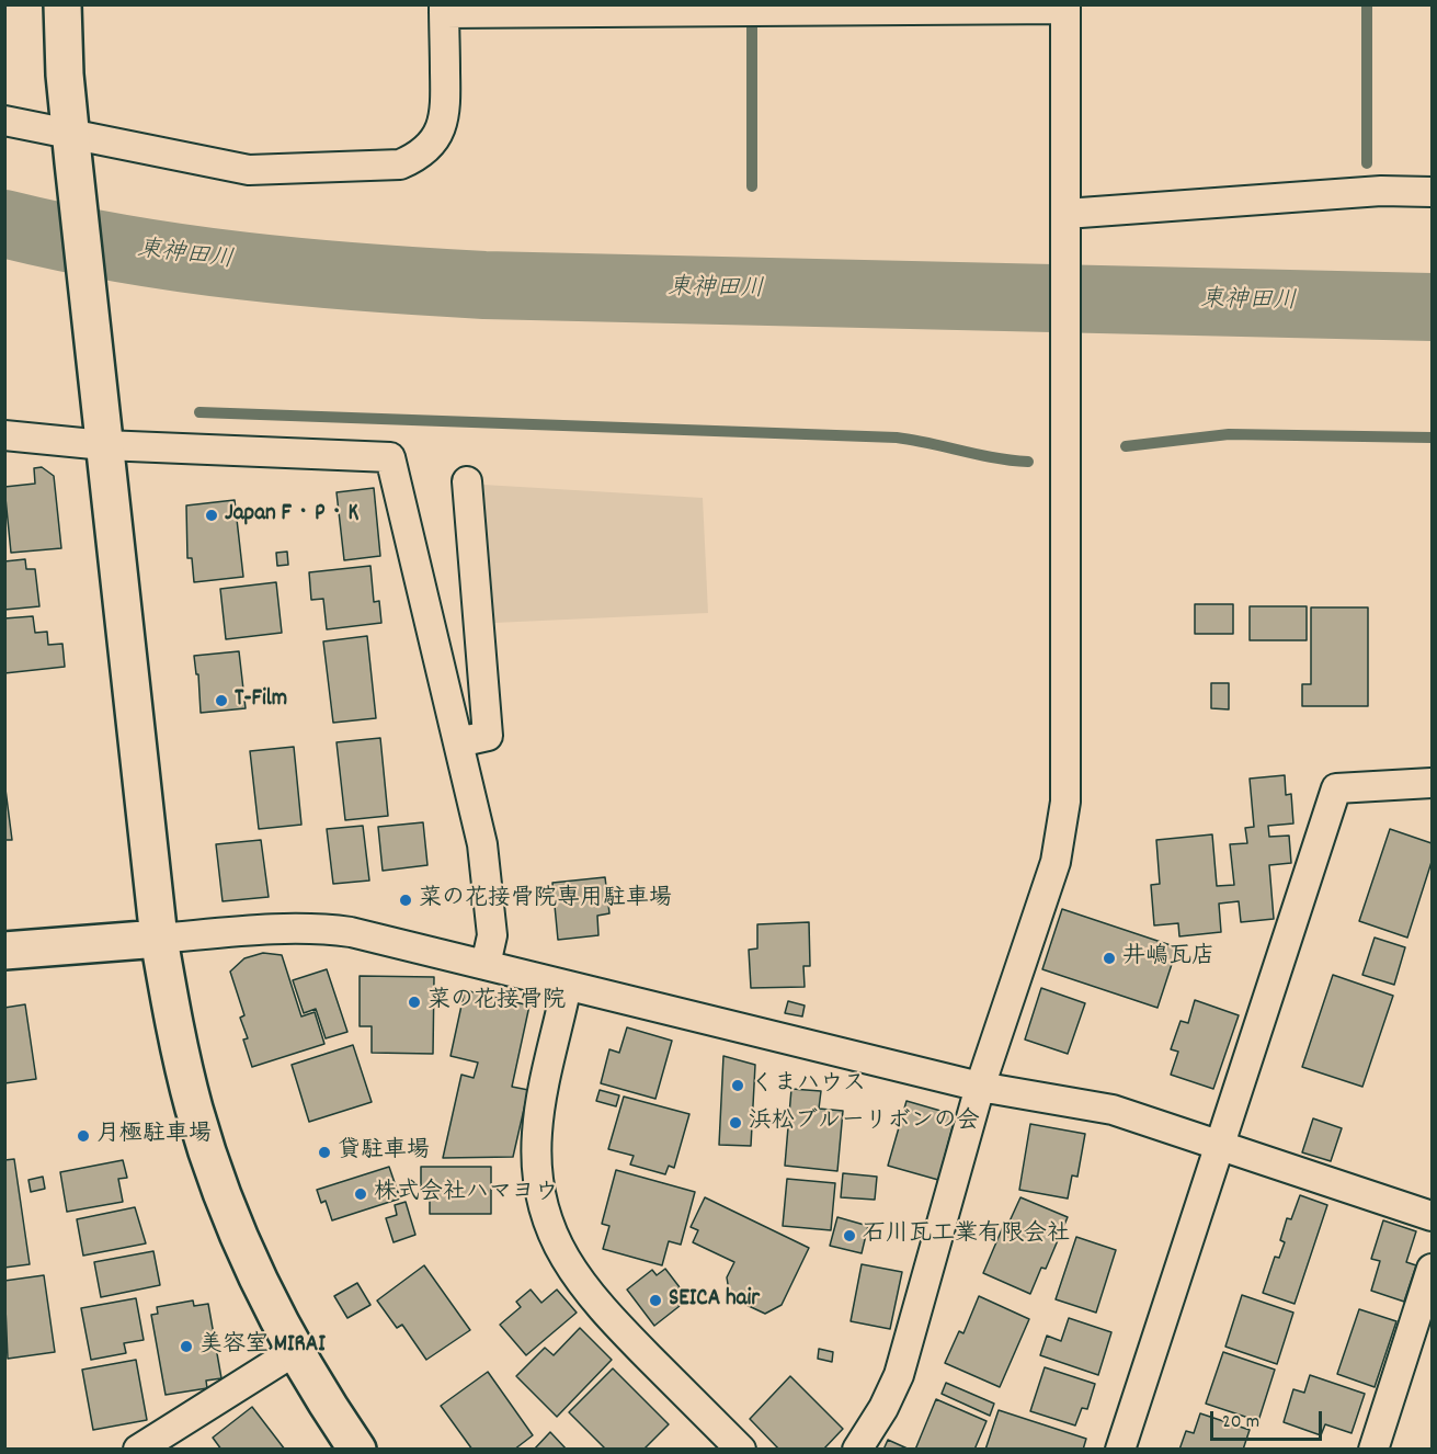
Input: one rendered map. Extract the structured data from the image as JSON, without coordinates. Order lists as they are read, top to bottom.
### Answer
{
  "water": ["東神田川"],
  "places": [
    "Japan F・P・K",
    "T-Film",
    "菜の花接骨院専用駐車場",
    "井嶋瓦店",
    "菜の花接骨院",
    "くまハウス",
    "浜松ブルーリボンの会",
    "月極駐車場",
    "貸駐車場",
    "株式会社ハマヨウ",
    "石川瓦工業有限会社",
    "SEICA hair",
    "美容室 MIRAI"
  ],
  "scale_bar": "20 m"
}
